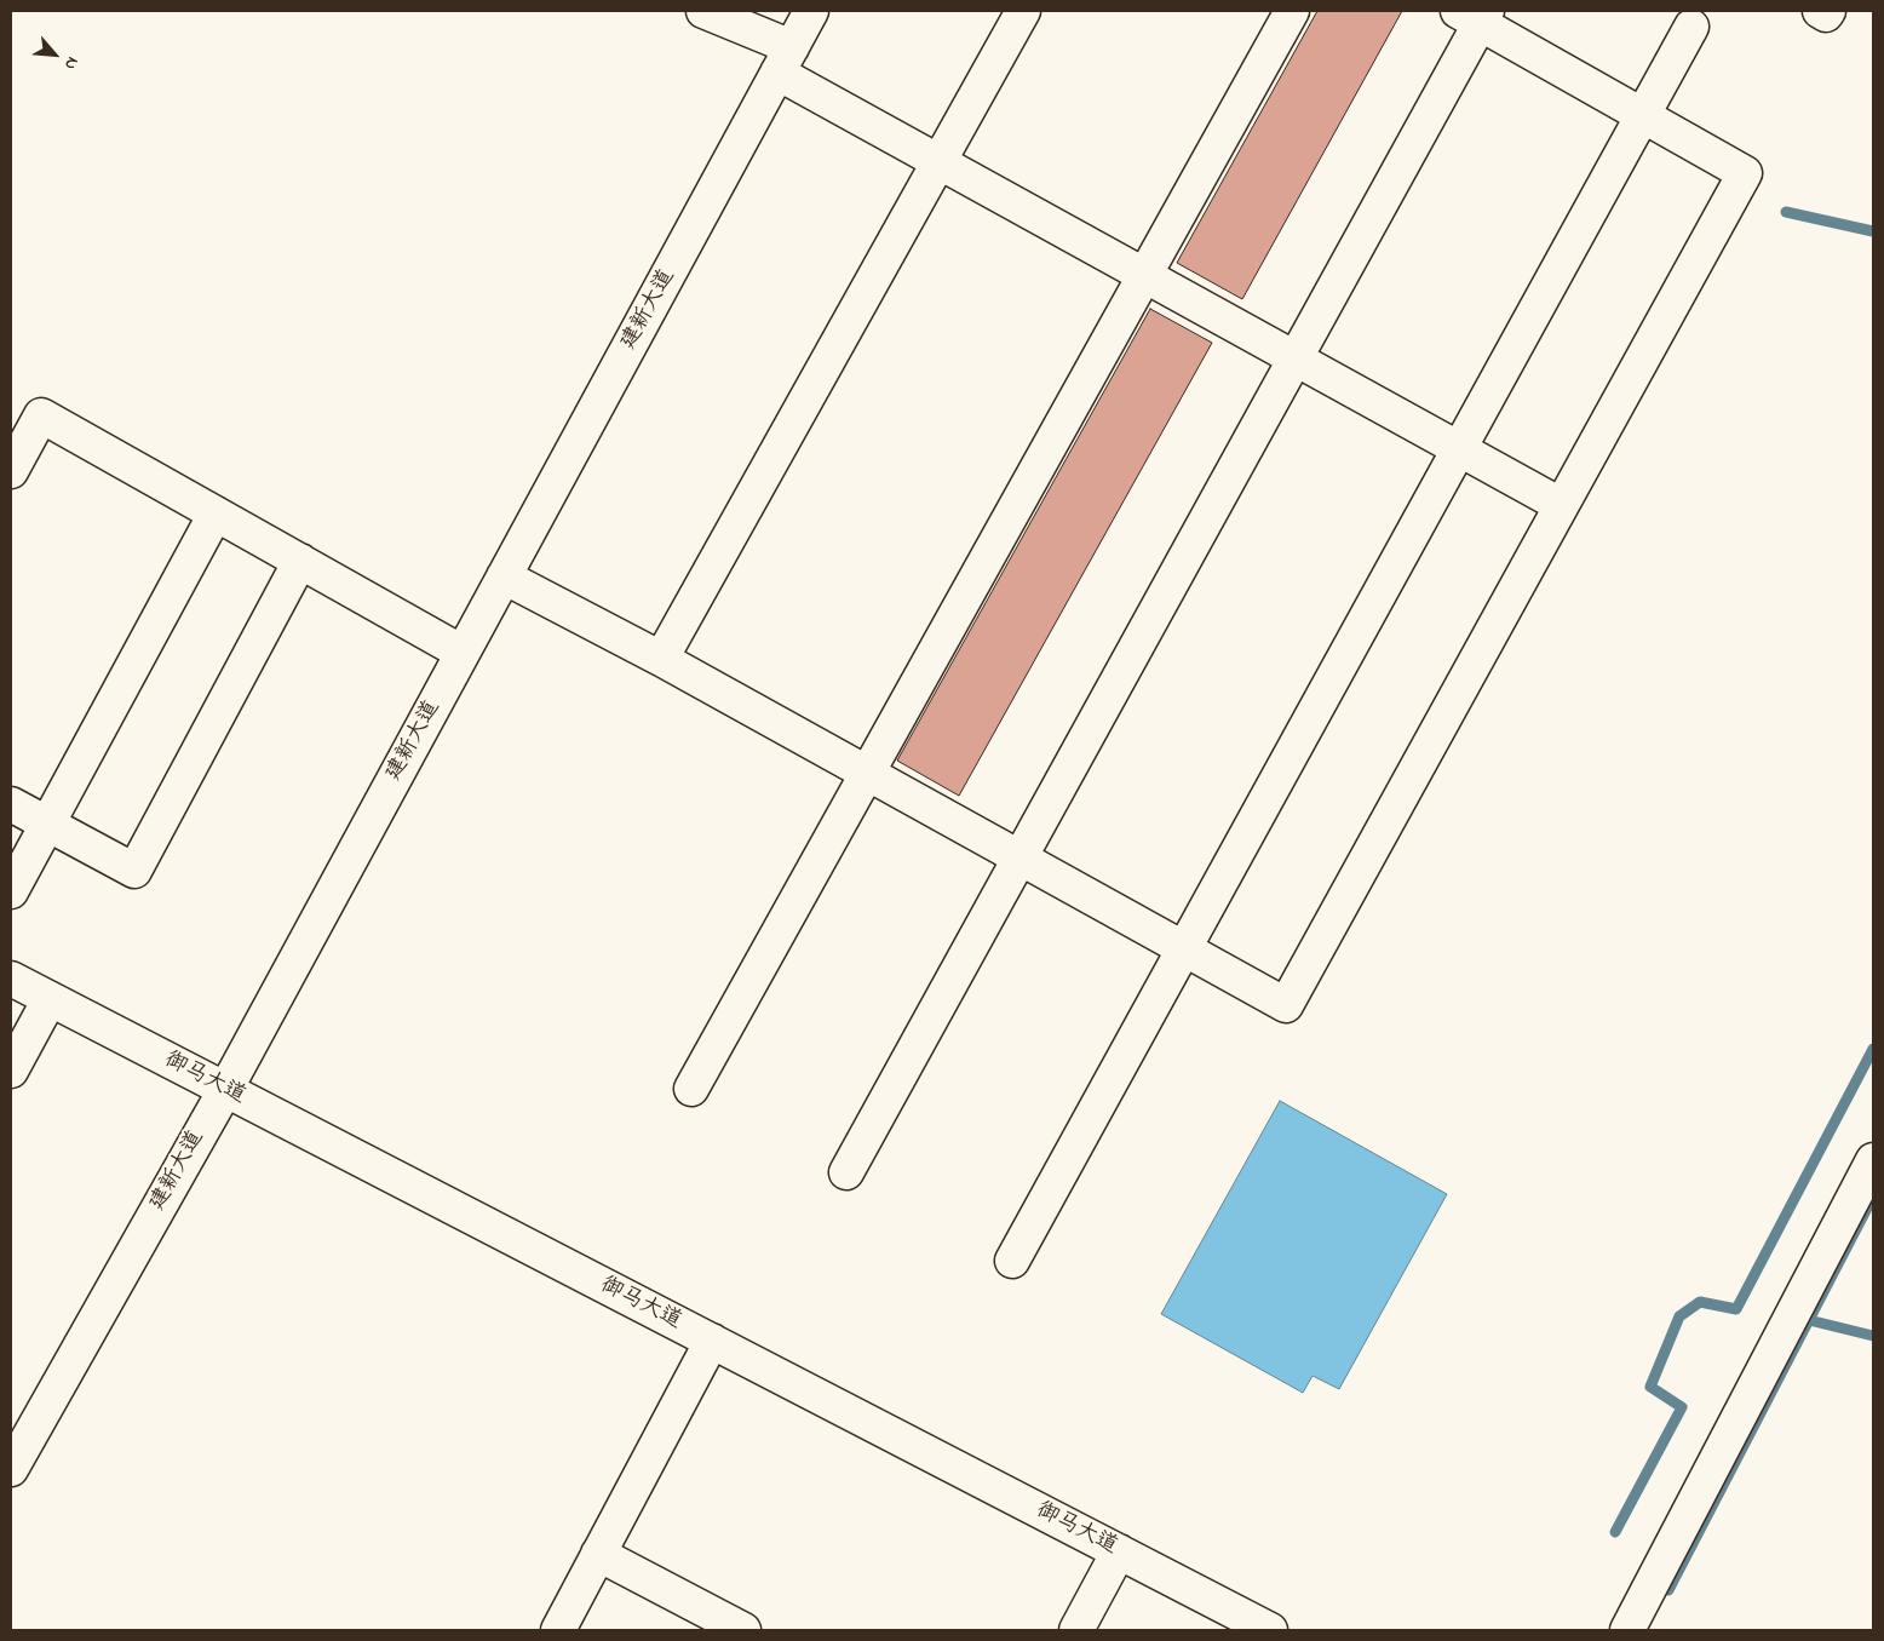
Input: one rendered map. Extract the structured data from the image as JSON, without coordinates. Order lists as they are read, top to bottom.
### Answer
{
  "streets": {
    "street": ["建新大道", "御马大道"]
  },
  "crossings": [
    ["建新大道", "御马大道"]
  ],
  "north": "bottom right"
}
